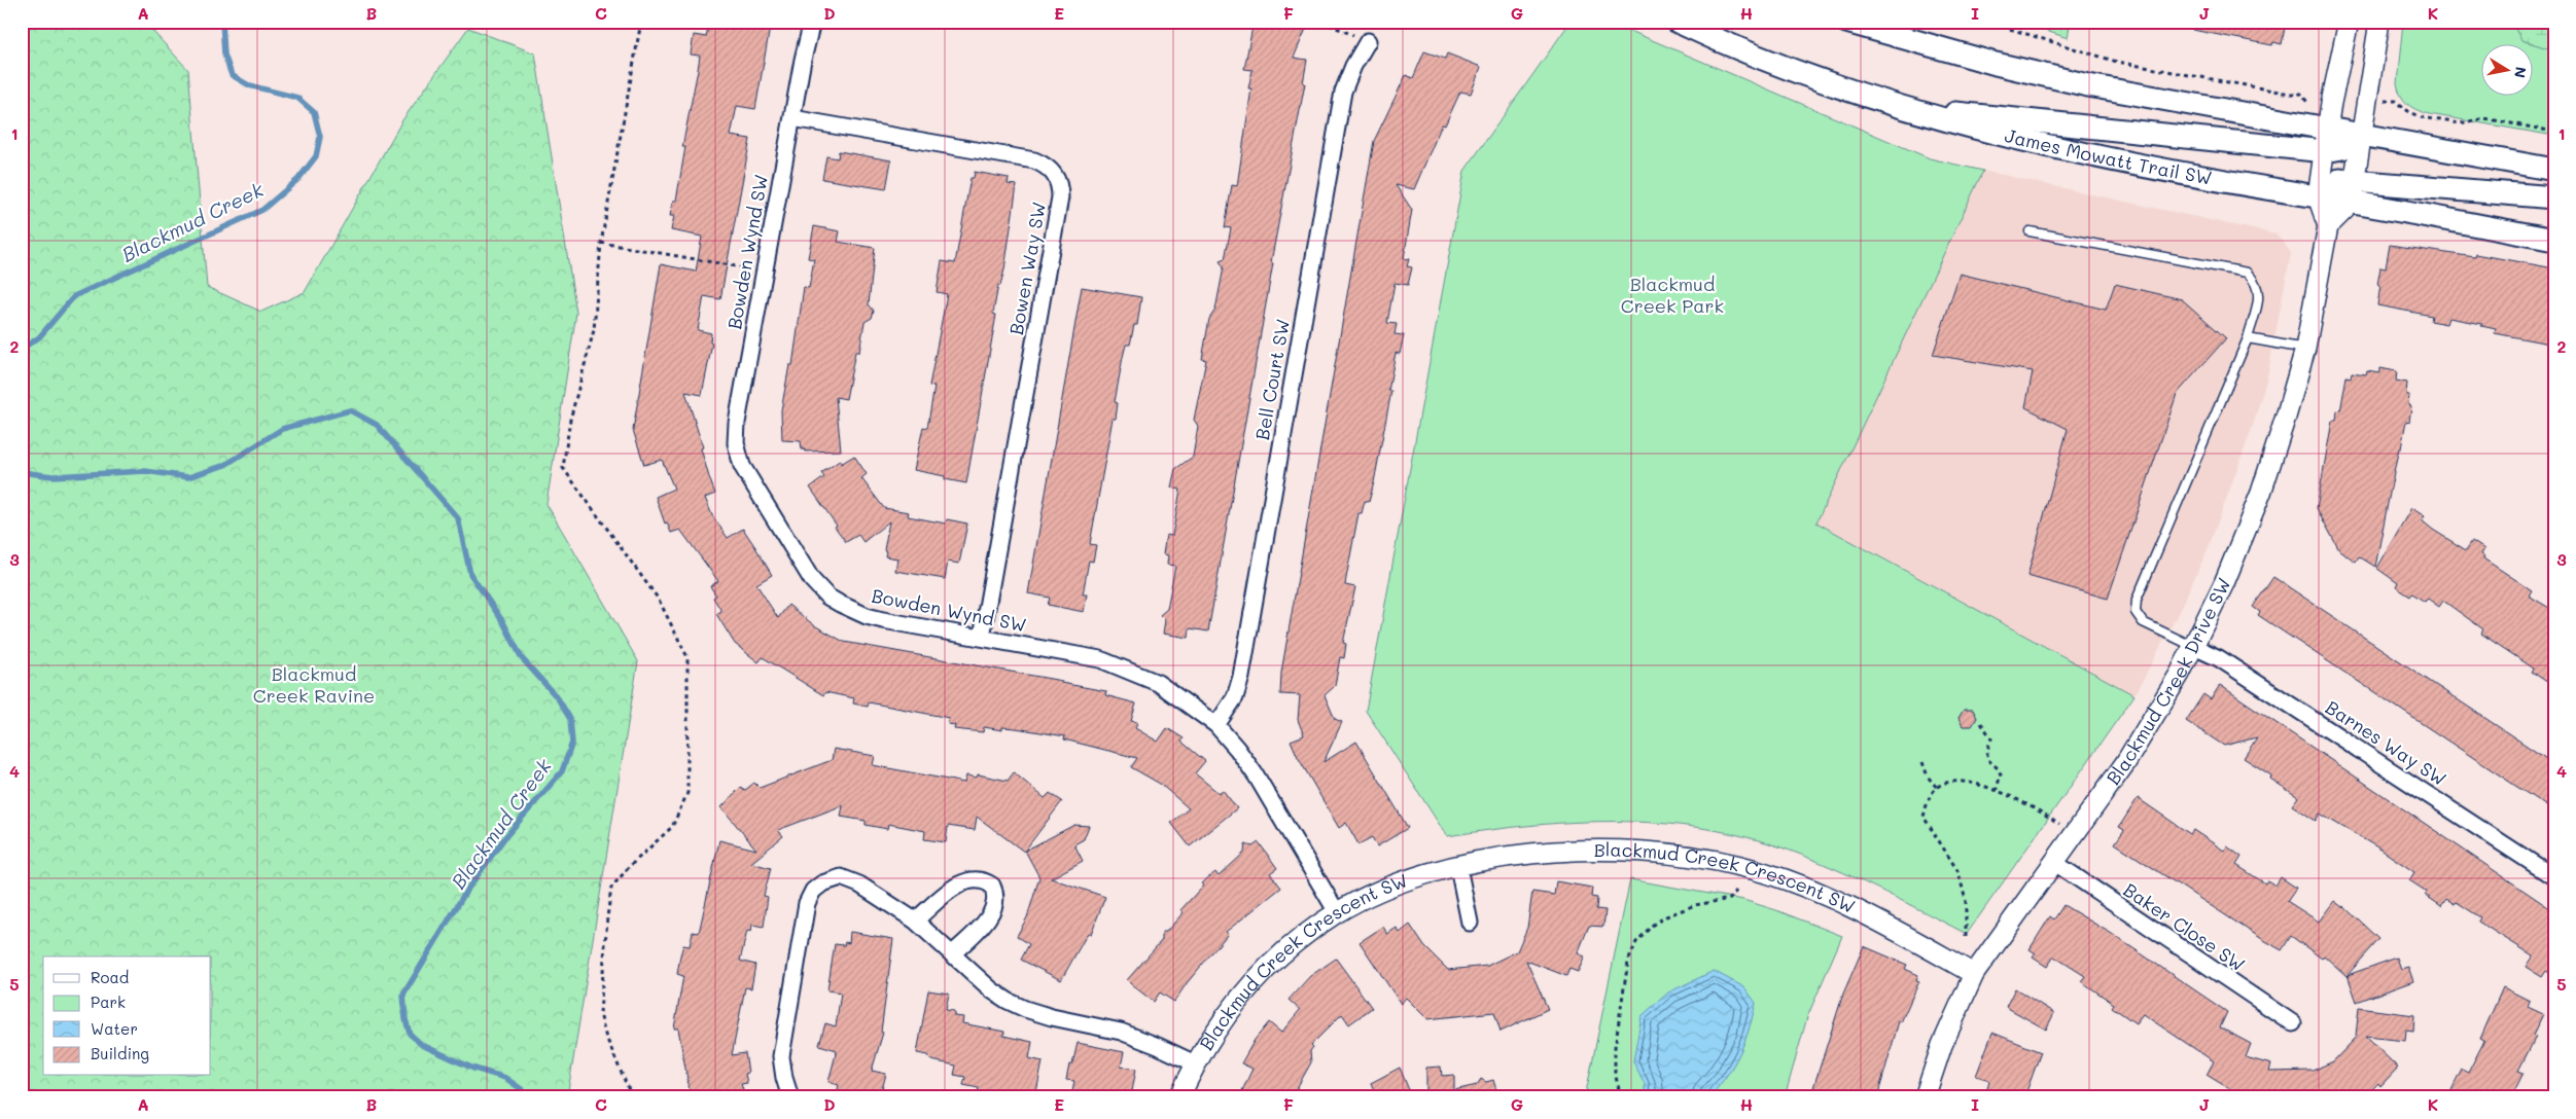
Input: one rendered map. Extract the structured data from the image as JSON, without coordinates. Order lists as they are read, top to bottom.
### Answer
{
  "streets": {
    "main road": ["James Mowatt Trail SW"],
    "street": [
      "Bowden Wynd SW",
      "Bowen Way SW",
      "Bell Court SW",
      "Blackmud Creek Drive SW",
      "Barnes Way SW",
      "Blackmud Creek Crescent SW",
      "Baker Close SW"
    ]
  },
  "crossings": [
    ["Bowden Wynd SW", "Bowen Way SW"],
    ["Bowden Wynd SW", "Bell Court SW"],
    ["Bowden Wynd SW", "Blackmud Creek Crescent SW"],
    ["Blackmud Creek Drive SW", "Barnes Way SW"],
    ["Blackmud Creek Drive SW", "Blackmud Creek Crescent SW"],
    ["Blackmud Creek Drive SW", "Baker Close SW"]
  ],
  "water": ["Blackmud Creek"],
  "parks": ["Blackmud Creek Park", "Blackmud Creek Ravine"],
  "legend": [
    "Road",
    "Park",
    "Water",
    "Building"
  ],
  "north": "right",
  "grid": {
    "columns": [
      "A",
      "B",
      "C",
      "D",
      "E",
      "F",
      "G",
      "H",
      "I",
      "J",
      "K"
    ],
    "rows": [
      "1",
      "2",
      "3",
      "4",
      "5"
    ]
  }
}
